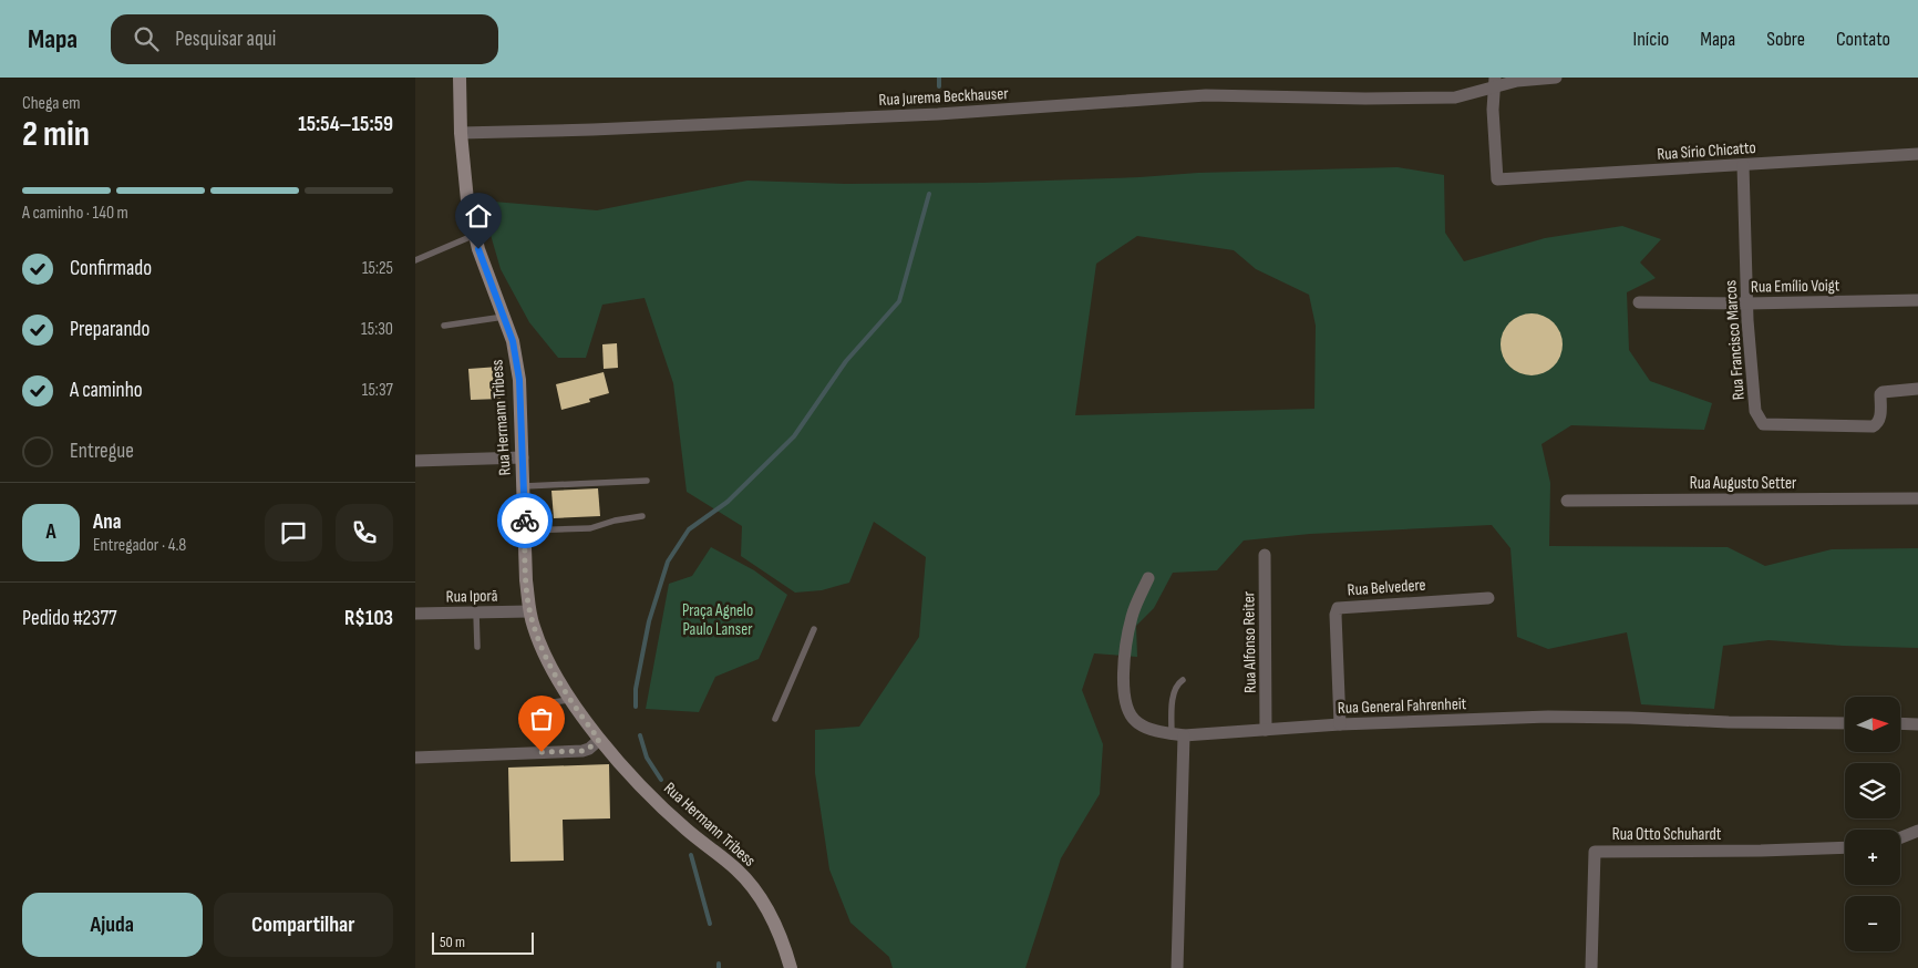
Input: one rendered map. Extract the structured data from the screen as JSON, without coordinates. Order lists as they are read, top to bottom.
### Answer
{
  "streets": {
    "main road": ["Rua Hermann Tribess"],
    "street": [
      "Rua Jurema Beckhauser",
      "Rua Sírio Chicatto",
      "Rua Emílio Voigt",
      "Rua Francisco Marcos",
      "Rua Augusto Setter",
      "Rua Belvedere",
      "Rua Iporã",
      "Rua Alfonso Reiter",
      "Rua General Fahrenheit",
      "Rua Otto Schuhardt"
    ]
  },
  "crossings": [
    ["Rua Jurema Beckhauser", "Rua Sírio Chicatto"],
    ["Rua Jurema Beckhauser", "Rua Hermann Tribess"],
    ["Rua Sírio Chicatto", "Rua Francisco Marcos"],
    ["Rua Emílio Voigt", "Rua Francisco Marcos"],
    ["Rua Hermann Tribess", "Rua Iporã"],
    ["Rua Belvedere", "Rua General Fahrenheit"],
    ["Rua Alfonso Reiter", "Rua General Fahrenheit"]
  ],
  "parks": ["Praça Agnelo Paulo Lanser"],
  "scale_bar": "50 m",
  "north": "right",
  "page": {
    "header": "Mapa",
    "search": "Pesquisar aqui",
    "nav": [
      "Início",
      "Mapa",
      "Sobre",
      "Contato"
    ],
    "heading": ["2 min", "Chega em", "15:54–15:59"],
    "panel": [
      "Ana",
      "Entregador · 4.8",
      "Pedido #2377",
      "R$103"
    ],
    "bar": "A caminho · 140 m",
    "list": [
      ["Confirmado", "15:25"],
      ["Preparando", "15:30"],
      ["A caminho", "15:37"],
      "Entregue"
    ],
    "round": "A",
    "map_buttons": ["+", "−"],
    "buttons": ["Ajuda", "Compartilhar"],
    "scale": "50 m"
  }
}
